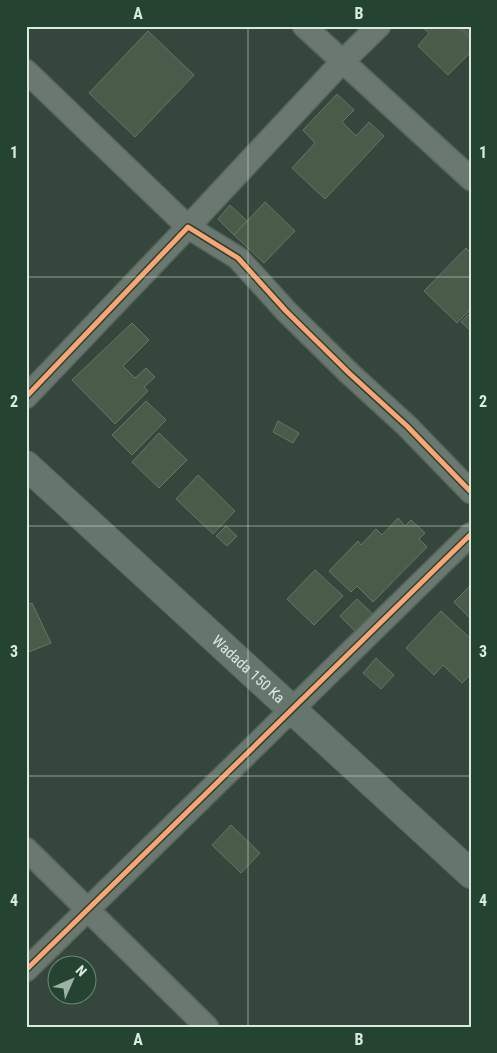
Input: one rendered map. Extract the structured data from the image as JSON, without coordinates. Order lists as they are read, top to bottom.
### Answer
{
  "streets": {
    "street": ["Wadada 150 Ka"]
  },
  "north": "top right",
  "grid": {
    "columns": ["A", "B"],
    "rows": [
      "1",
      "2",
      "3",
      "4"
    ]
  }
}
